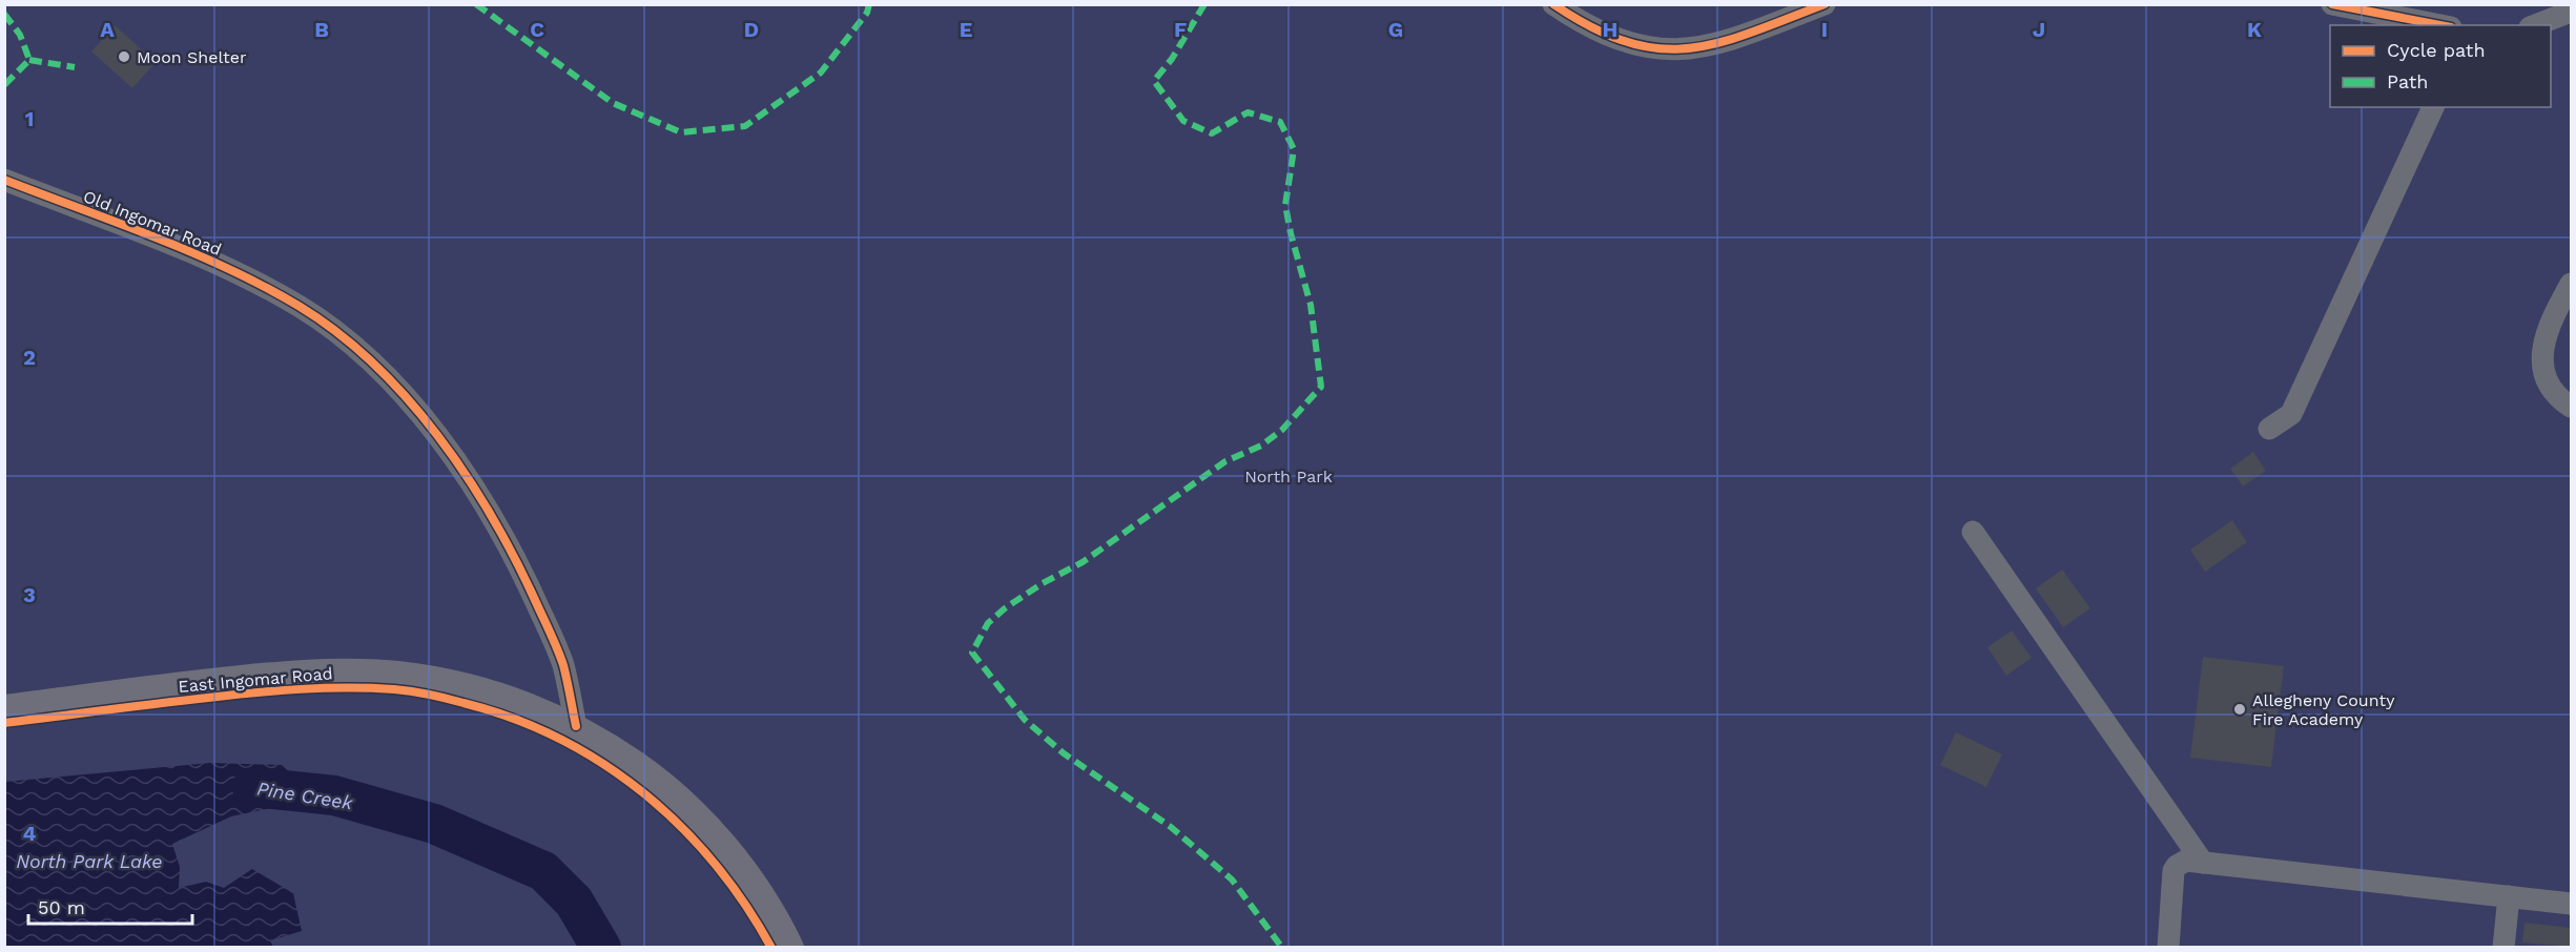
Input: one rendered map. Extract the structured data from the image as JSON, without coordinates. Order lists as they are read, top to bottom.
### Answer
{
  "streets": {
    "main road": ["East Ingomar Road"],
    "street": ["Old Ingomar Road"]
  },
  "crossings": [
    ["Old Ingomar Road", "East Ingomar Road"]
  ],
  "water": ["Pine Creek", "North Park Lake"],
  "parks": ["North Park"],
  "places": ["Moon Shelter", "Allegheny County Fire Academy"],
  "legend": ["Cycle path", "Path"],
  "scale_bar": "50 m",
  "grid": {
    "columns": [
      "A",
      "B",
      "C",
      "D",
      "E",
      "F",
      "G",
      "H",
      "I",
      "J",
      "K"
    ],
    "rows": [
      "1",
      "2",
      "3",
      "4"
    ]
  }
}
